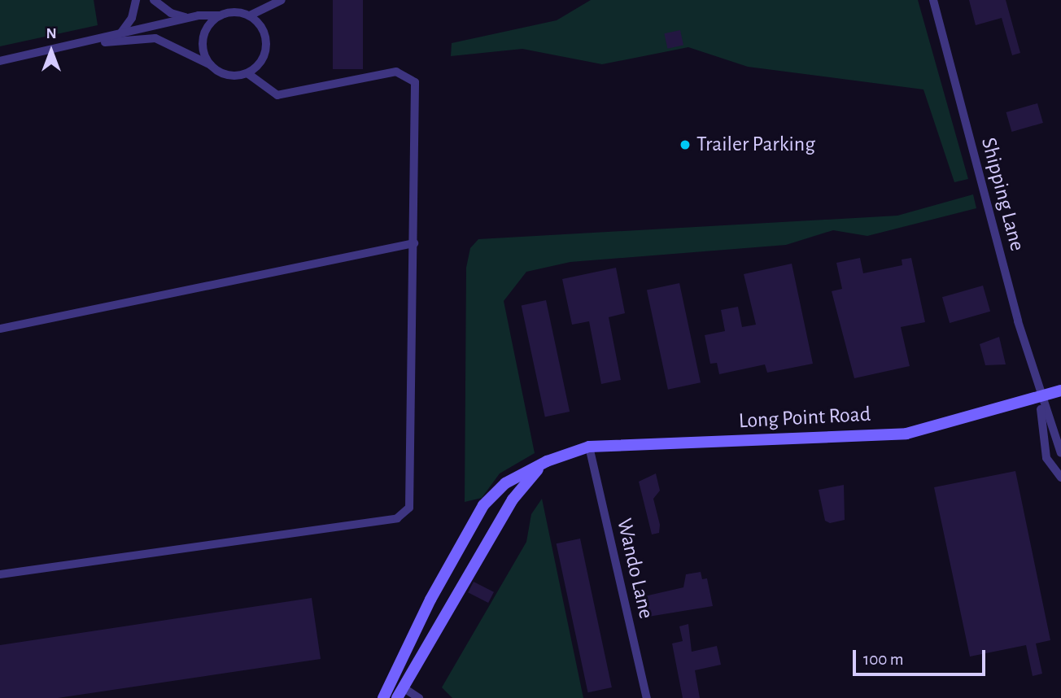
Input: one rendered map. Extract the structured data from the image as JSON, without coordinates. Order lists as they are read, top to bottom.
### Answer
{
  "streets": {
    "main road": ["Long Point Road"],
    "street": ["Shipping Lane", "Wando Lane"]
  },
  "crossings": [
    ["Shipping Lane", "Long Point Road"],
    ["Long Point Road", "Wando Lane"]
  ],
  "places": ["Trailer Parking"],
  "scale_bar": "100 m",
  "north": "top"
}
